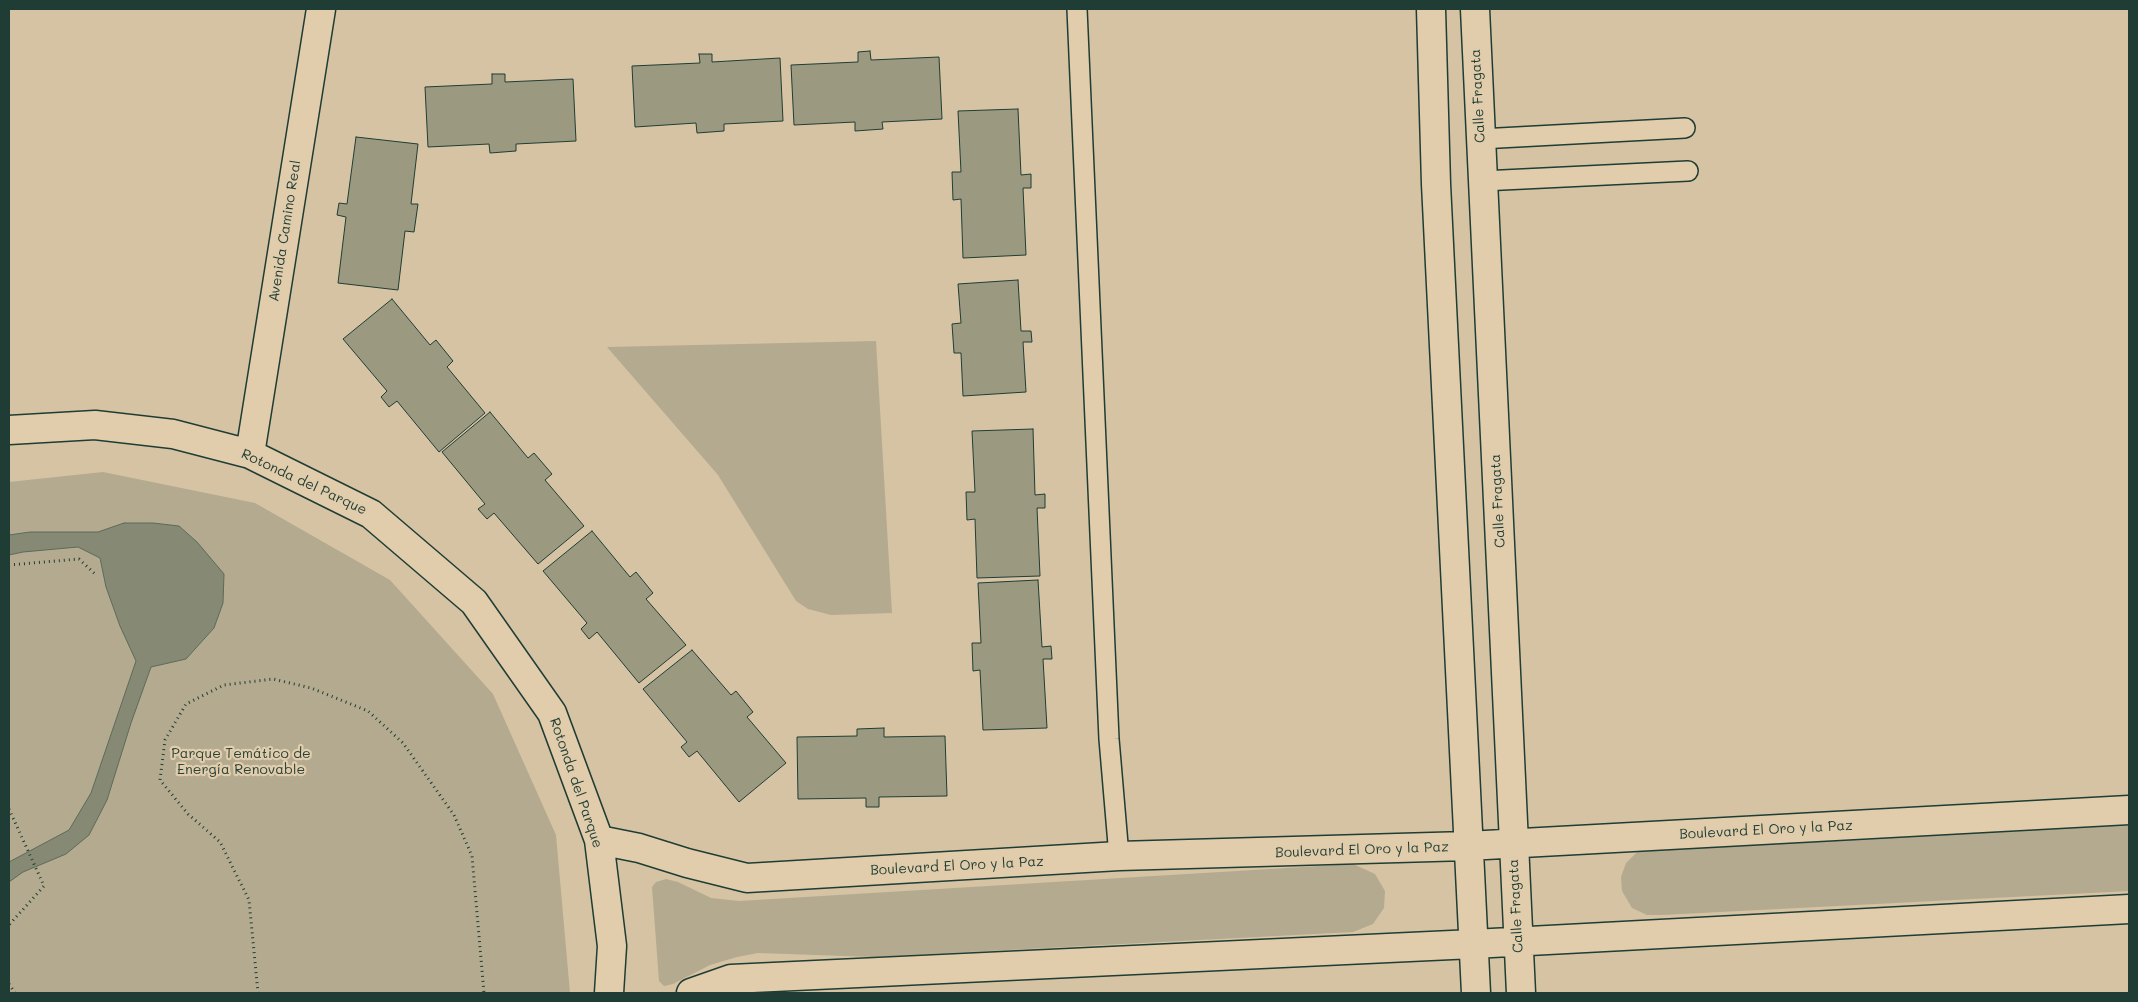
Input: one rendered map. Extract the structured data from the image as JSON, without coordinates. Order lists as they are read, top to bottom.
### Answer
{
  "streets": {
    "street": [
      "Calle Fragata",
      "Avenida Camino Real",
      "Rotonda del Parque",
      "Boulevard El Oro y la Paz"
    ]
  },
  "crossings": [
    ["Calle Fragata", "Boulevard El Oro y la Paz"],
    ["Avenida Camino Real", "Rotonda del Parque"],
    ["Rotonda del Parque", "Boulevard El Oro y la Paz"]
  ],
  "parks": ["Parque Temático de Energía Renovable"]
}
